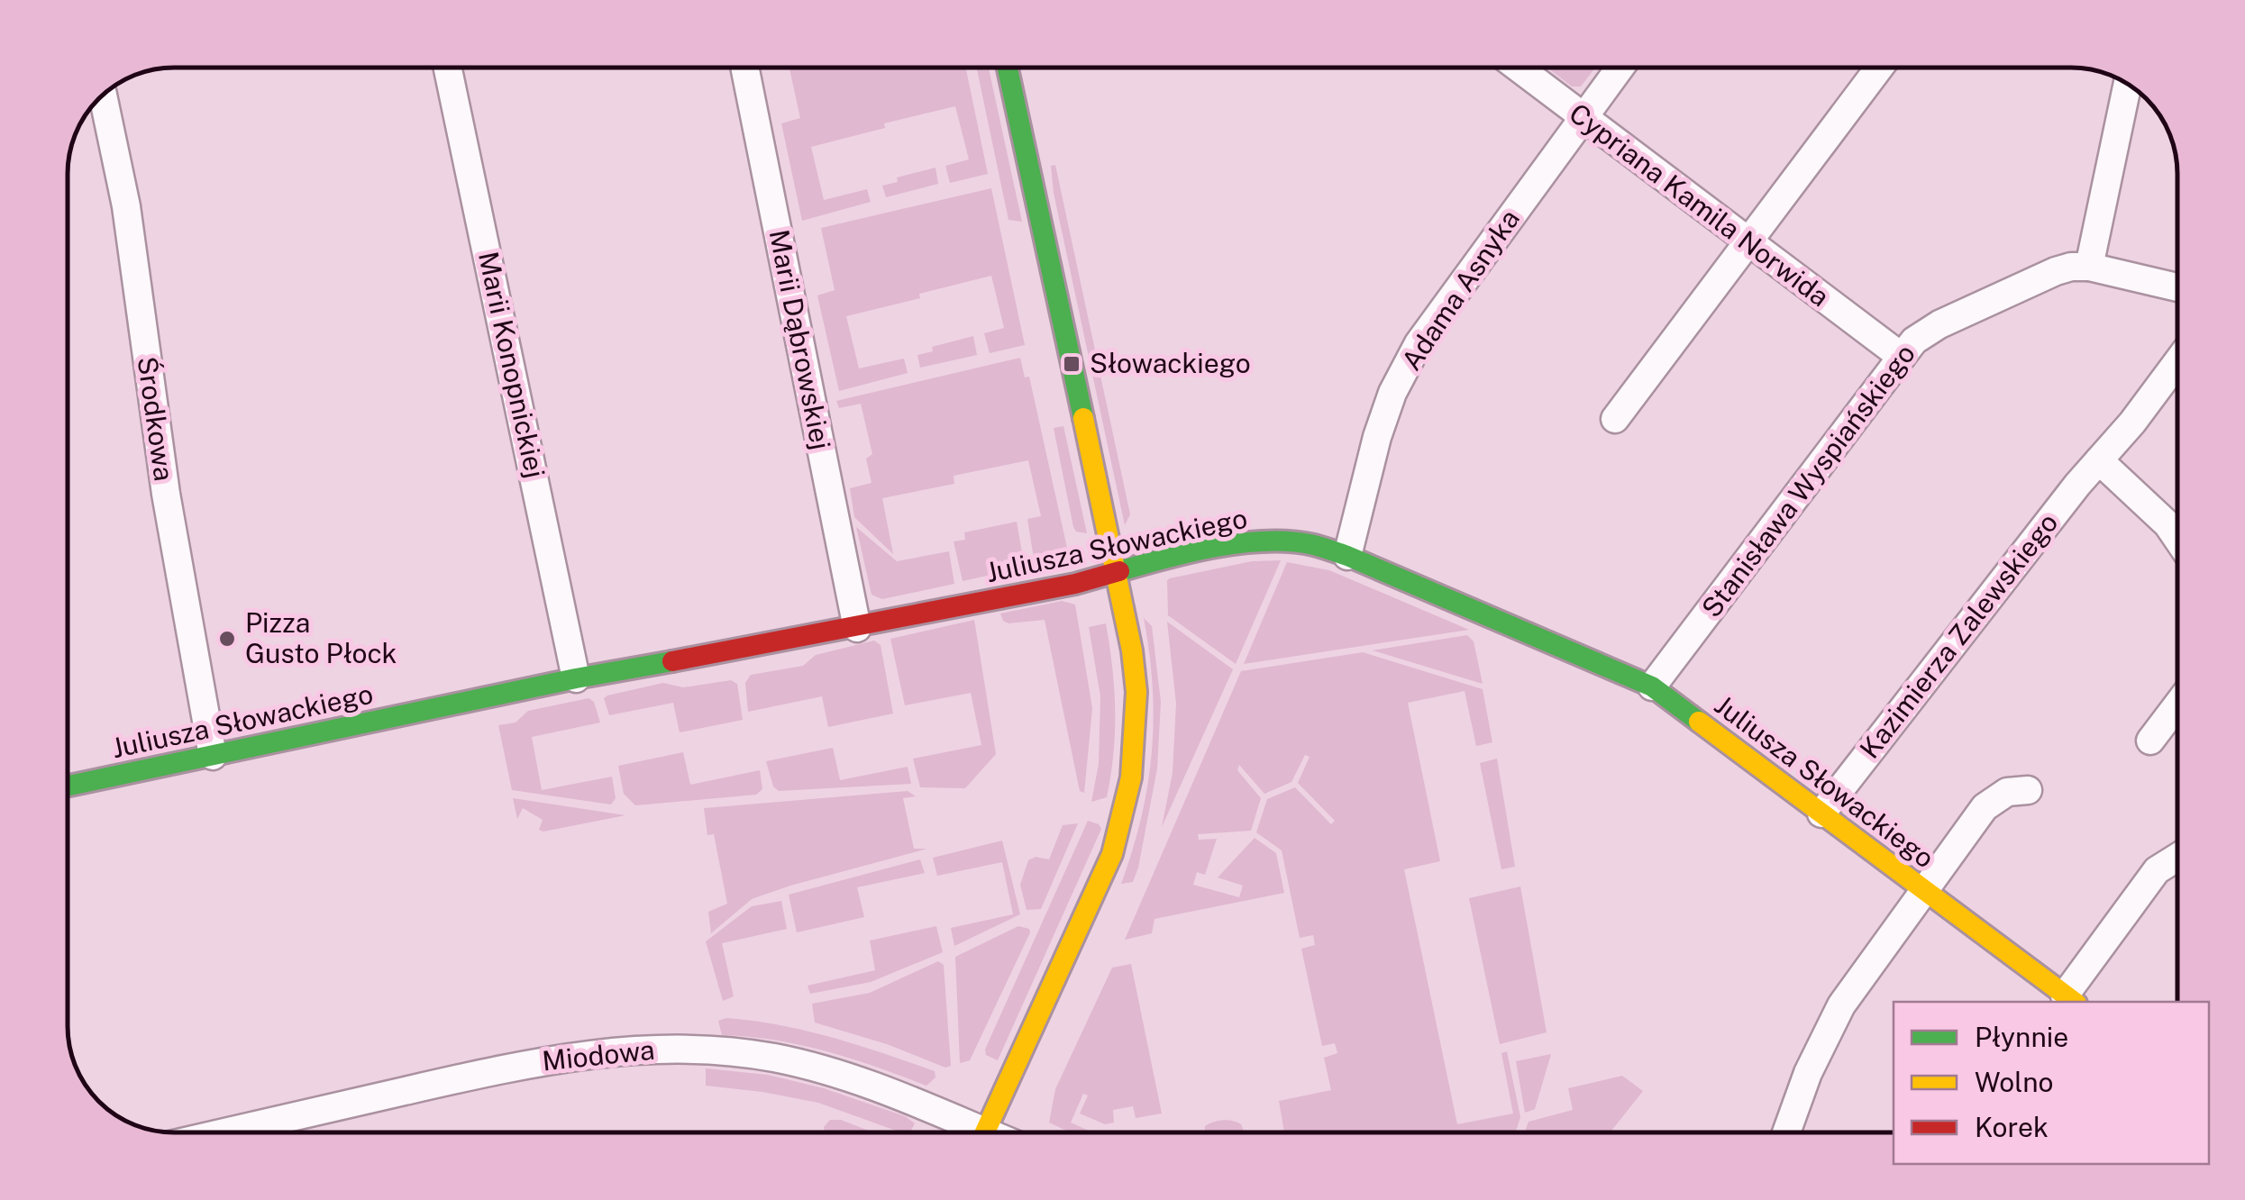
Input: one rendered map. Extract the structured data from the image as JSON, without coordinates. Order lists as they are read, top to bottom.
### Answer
{
  "streets": {
    "street": [
      "Cypriana Kamila Norwida",
      "Adama Asnyka",
      "Marii Dąbrowskiej",
      "Marii Konopnickiej",
      "Środkowa",
      "Stanisława Wyspiańskiego",
      "Juliusza Słowackiego",
      "Kazimierza Zalewskiego",
      "Miodowa"
    ]
  },
  "crossings": [
    ["Cypriana Kamila Norwida", "Adama Asnyka"],
    ["Cypriana Kamila Norwida", "Stanisława Wyspiańskiego"],
    ["Adama Asnyka", "Juliusza Słowackiego"],
    ["Marii Dąbrowskiej", "Juliusza Słowackiego"],
    ["Marii Konopnickiej", "Juliusza Słowackiego"],
    ["Środkowa", "Juliusza Słowackiego"],
    ["Stanisława Wyspiańskiego", "Juliusza Słowackiego"],
    ["Juliusza Słowackiego", "Kazimierza Zalewskiego"]
  ],
  "places": {
    "transit": ["Słowackiego"],
    "other": ["Pizza Gusto Płock"]
  },
  "legend": ["Płynnie", "Wolno", "Korek"]
}
